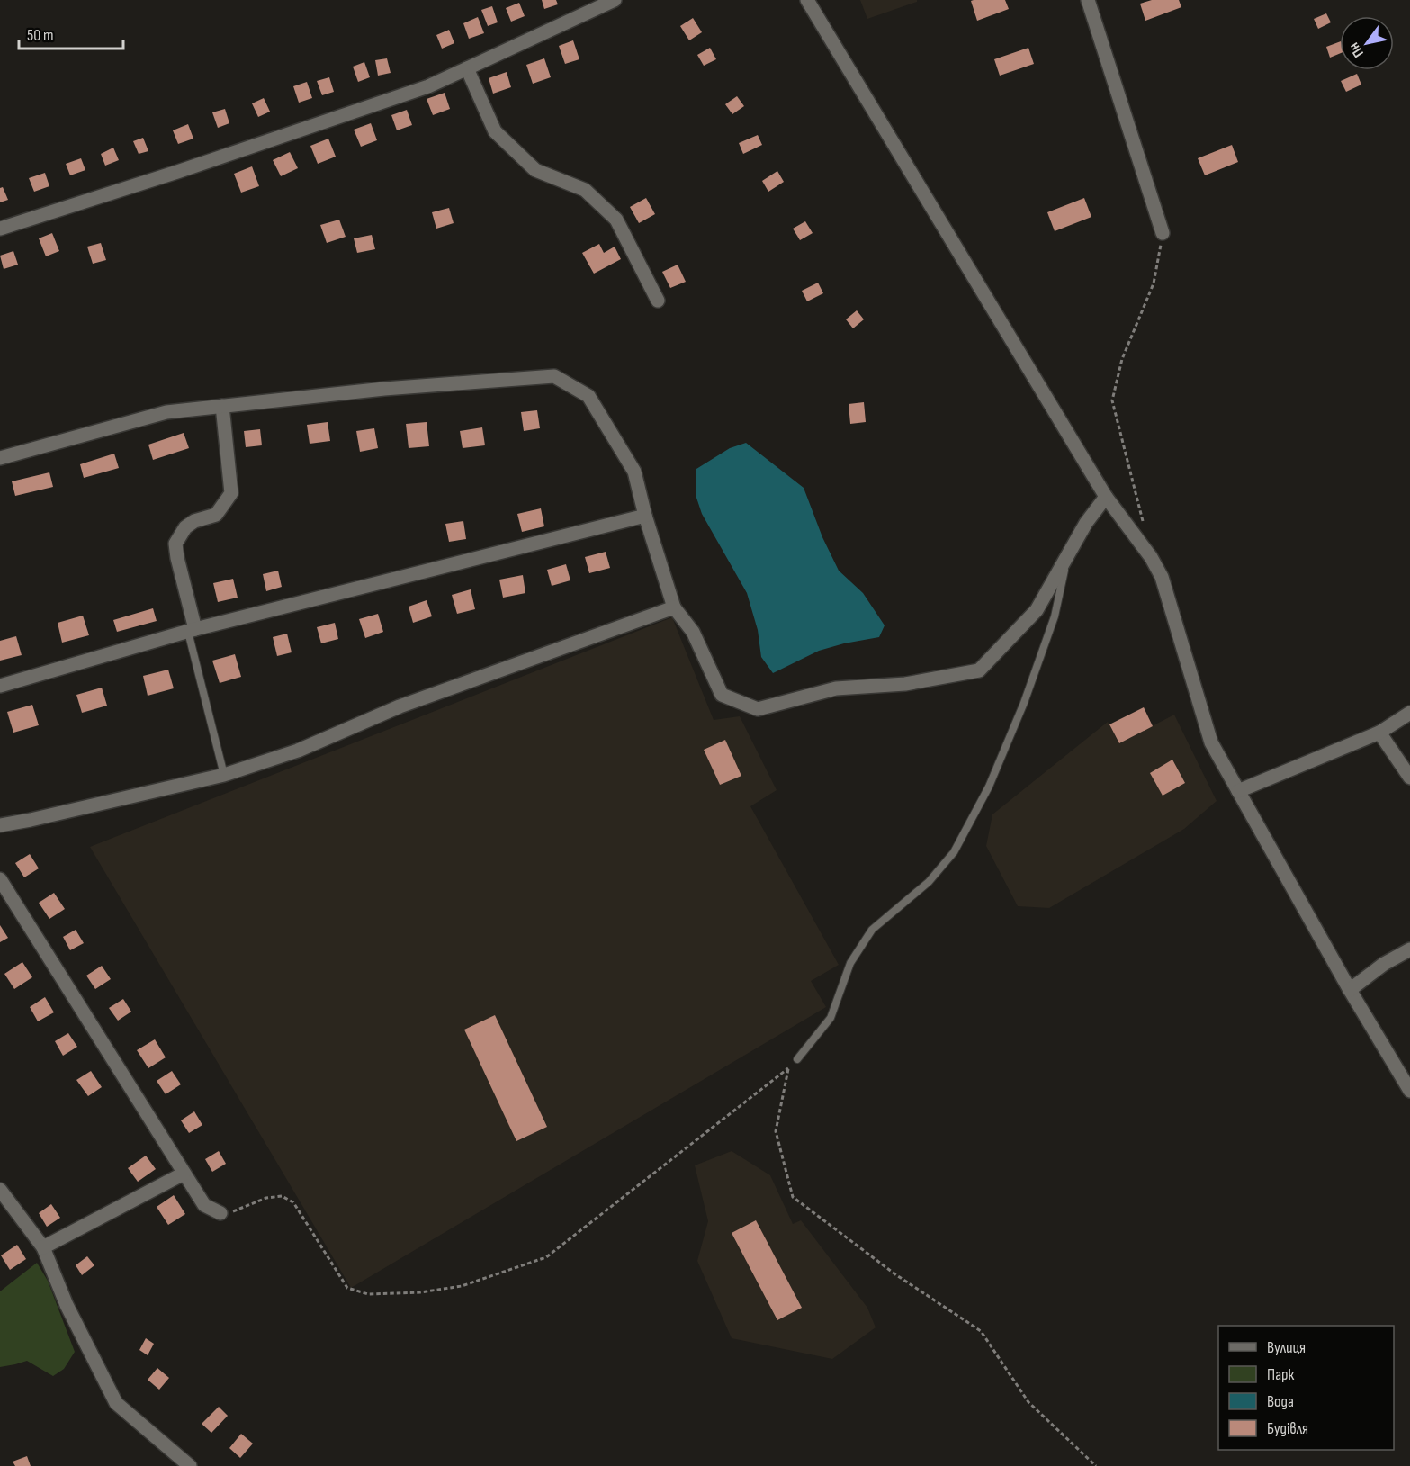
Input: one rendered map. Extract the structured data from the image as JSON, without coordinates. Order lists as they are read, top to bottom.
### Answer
{
  "legend": [
    "Вулиця",
    "Парк",
    "Вода",
    "Будівля"
  ],
  "scale_bar": "50 m",
  "north": "bottom left"
}
